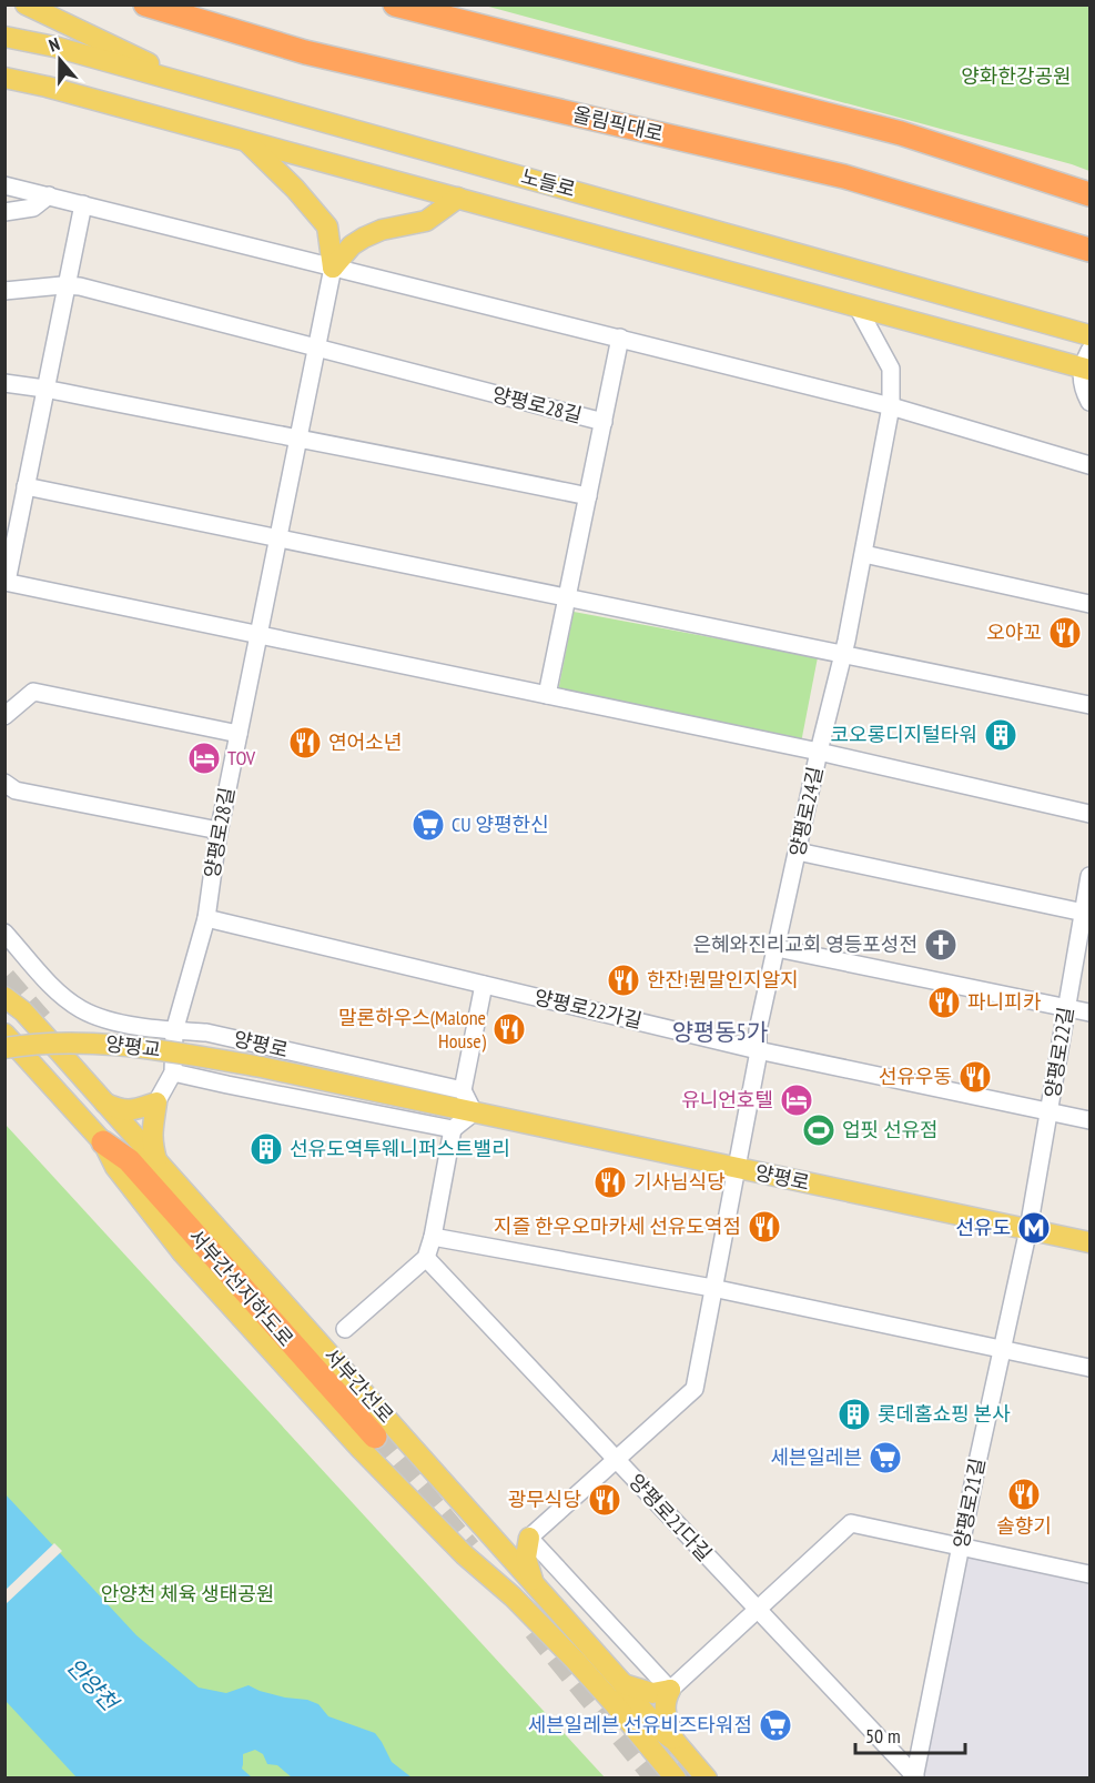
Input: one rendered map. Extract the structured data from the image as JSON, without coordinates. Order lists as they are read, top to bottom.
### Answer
{
  "streets": {
    "highway": ["올림픽대로", "서부간선지하도로"],
    "main road": [
      "노들로",
      "양평로",
      "양평교",
      "서부간선로"
    ],
    "street": [
      "양평로28길",
      "양평로24길",
      "양평로22가길",
      "양평로22길",
      "양평로21길",
      "양평로21다길"
    ]
  },
  "crossings": [
    ["노들로", "양평로24길"],
    ["양평로28길", "양평로22가길"],
    ["양평로28길", "양평로"],
    ["양평로24길", "양평로22가길"],
    ["양평로24길", "양평로"],
    ["양평로24길", "양평로21다길"],
    ["양평로22가길", "양평로22길"],
    ["양평로", "양평교"],
    ["양평로", "양평로22길"],
    ["양평로", "양평로21길"],
    ["양평로22길", "양평로21길"],
    ["서부간선지하도로", "서부간선로"],
    ["양평로21길", "양평로21다길"]
  ],
  "districts": ["양평동5가"],
  "water": ["안양천"],
  "parks": ["양화한강공원", "안양천 체육 생태공원"],
  "places": {
    "restaurant": [
      "오야꼬",
      "연어소년",
      "한잔!뭔말인지알지",
      "파니피카",
      "말론하우스(Malone House)",
      "선유우동",
      "기사님식당",
      "지즐 한우오마카세 선유도역점",
      "솔향기",
      "광무식당"
    ],
    "building": ["코오롱디지털타워", "선유도역투웨니퍼스트밸리", "롯데홈쇼핑 본사"],
    "hotel": ["TOV", "유니언호텔"],
    "supermarket": ["CU 양평한신", "세븐일레븐", "세븐일레븐 선유비즈타워점"],
    "church": ["은혜와진리교회 영등포성전"],
    "sports": ["업핏 선유점"],
    "metro station": ["선유도"]
  },
  "scale_bar": "50 m",
  "north": "top"
}
